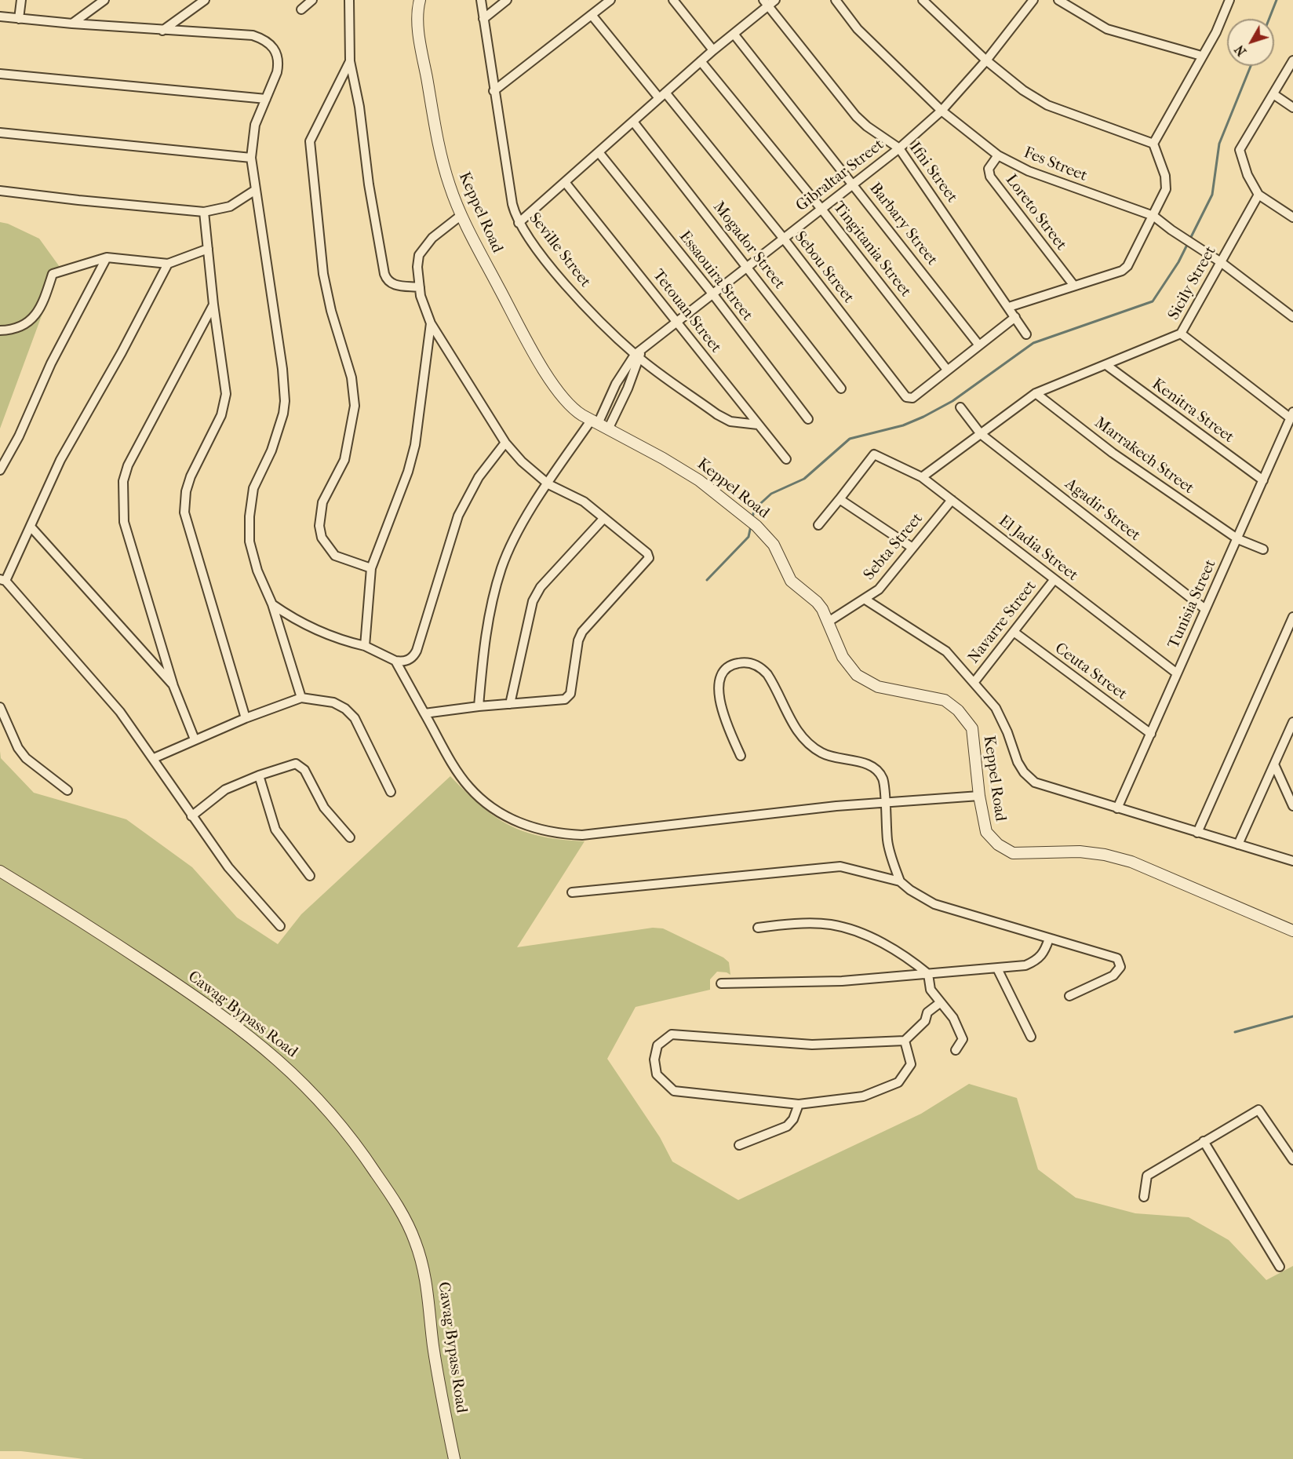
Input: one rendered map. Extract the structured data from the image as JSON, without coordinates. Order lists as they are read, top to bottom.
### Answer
{
  "streets": {
    "street": [
      "Fes Street",
      "Ifni Street",
      "Gibraltar Street",
      "Keppel Road",
      "Loreto Street",
      "Barbary Street",
      "Mogador Street",
      "Tingitania Street",
      "Seville Street",
      "Sebou Street",
      "Essaouira Street",
      "Sicily Street",
      "Tetouan Street",
      "Kenitra Street",
      "Marrakech Street",
      "Agadir Street",
      "Sebta Street",
      "El Jadia Street",
      "Tunisia Street",
      "Navarre Street",
      "Ceuta Street",
      "Cawag Bypass Road"
    ]
  },
  "crossings": [
    ["Fes Street", "Gibraltar Street"],
    ["Fes Street", "Loreto Street"],
    ["Fes Street", "Sicily Street"],
    ["Ifni Street", "Gibraltar Street"],
    ["Gibraltar Street", "Barbary Street"],
    ["Gibraltar Street", "Mogador Street"],
    ["Gibraltar Street", "Tingitania Street"],
    ["Gibraltar Street", "Seville Street"],
    ["Gibraltar Street", "Sebou Street"],
    ["Gibraltar Street", "Essaouira Street"],
    ["Gibraltar Street", "Tetouan Street"],
    ["Keppel Road", "Sebta Street"],
    ["Tingitania Street", "Sebou Street"],
    ["Seville Street", "Tetouan Street"],
    ["Sicily Street", "Kenitra Street"],
    ["Sicily Street", "Marrakech Street"],
    ["Sicily Street", "Agadir Street"],
    ["Sicily Street", "El Jadia Street"],
    ["Kenitra Street", "Tunisia Street"],
    ["Marrakech Street", "Tunisia Street"],
    ["Agadir Street", "Tunisia Street"],
    ["Sebta Street", "El Jadia Street"],
    ["El Jadia Street", "Tunisia Street"],
    ["El Jadia Street", "Navarre Street"],
    ["Tunisia Street", "Ceuta Street"],
    ["Navarre Street", "Ceuta Street"]
  ],
  "north": "bottom left"
}
